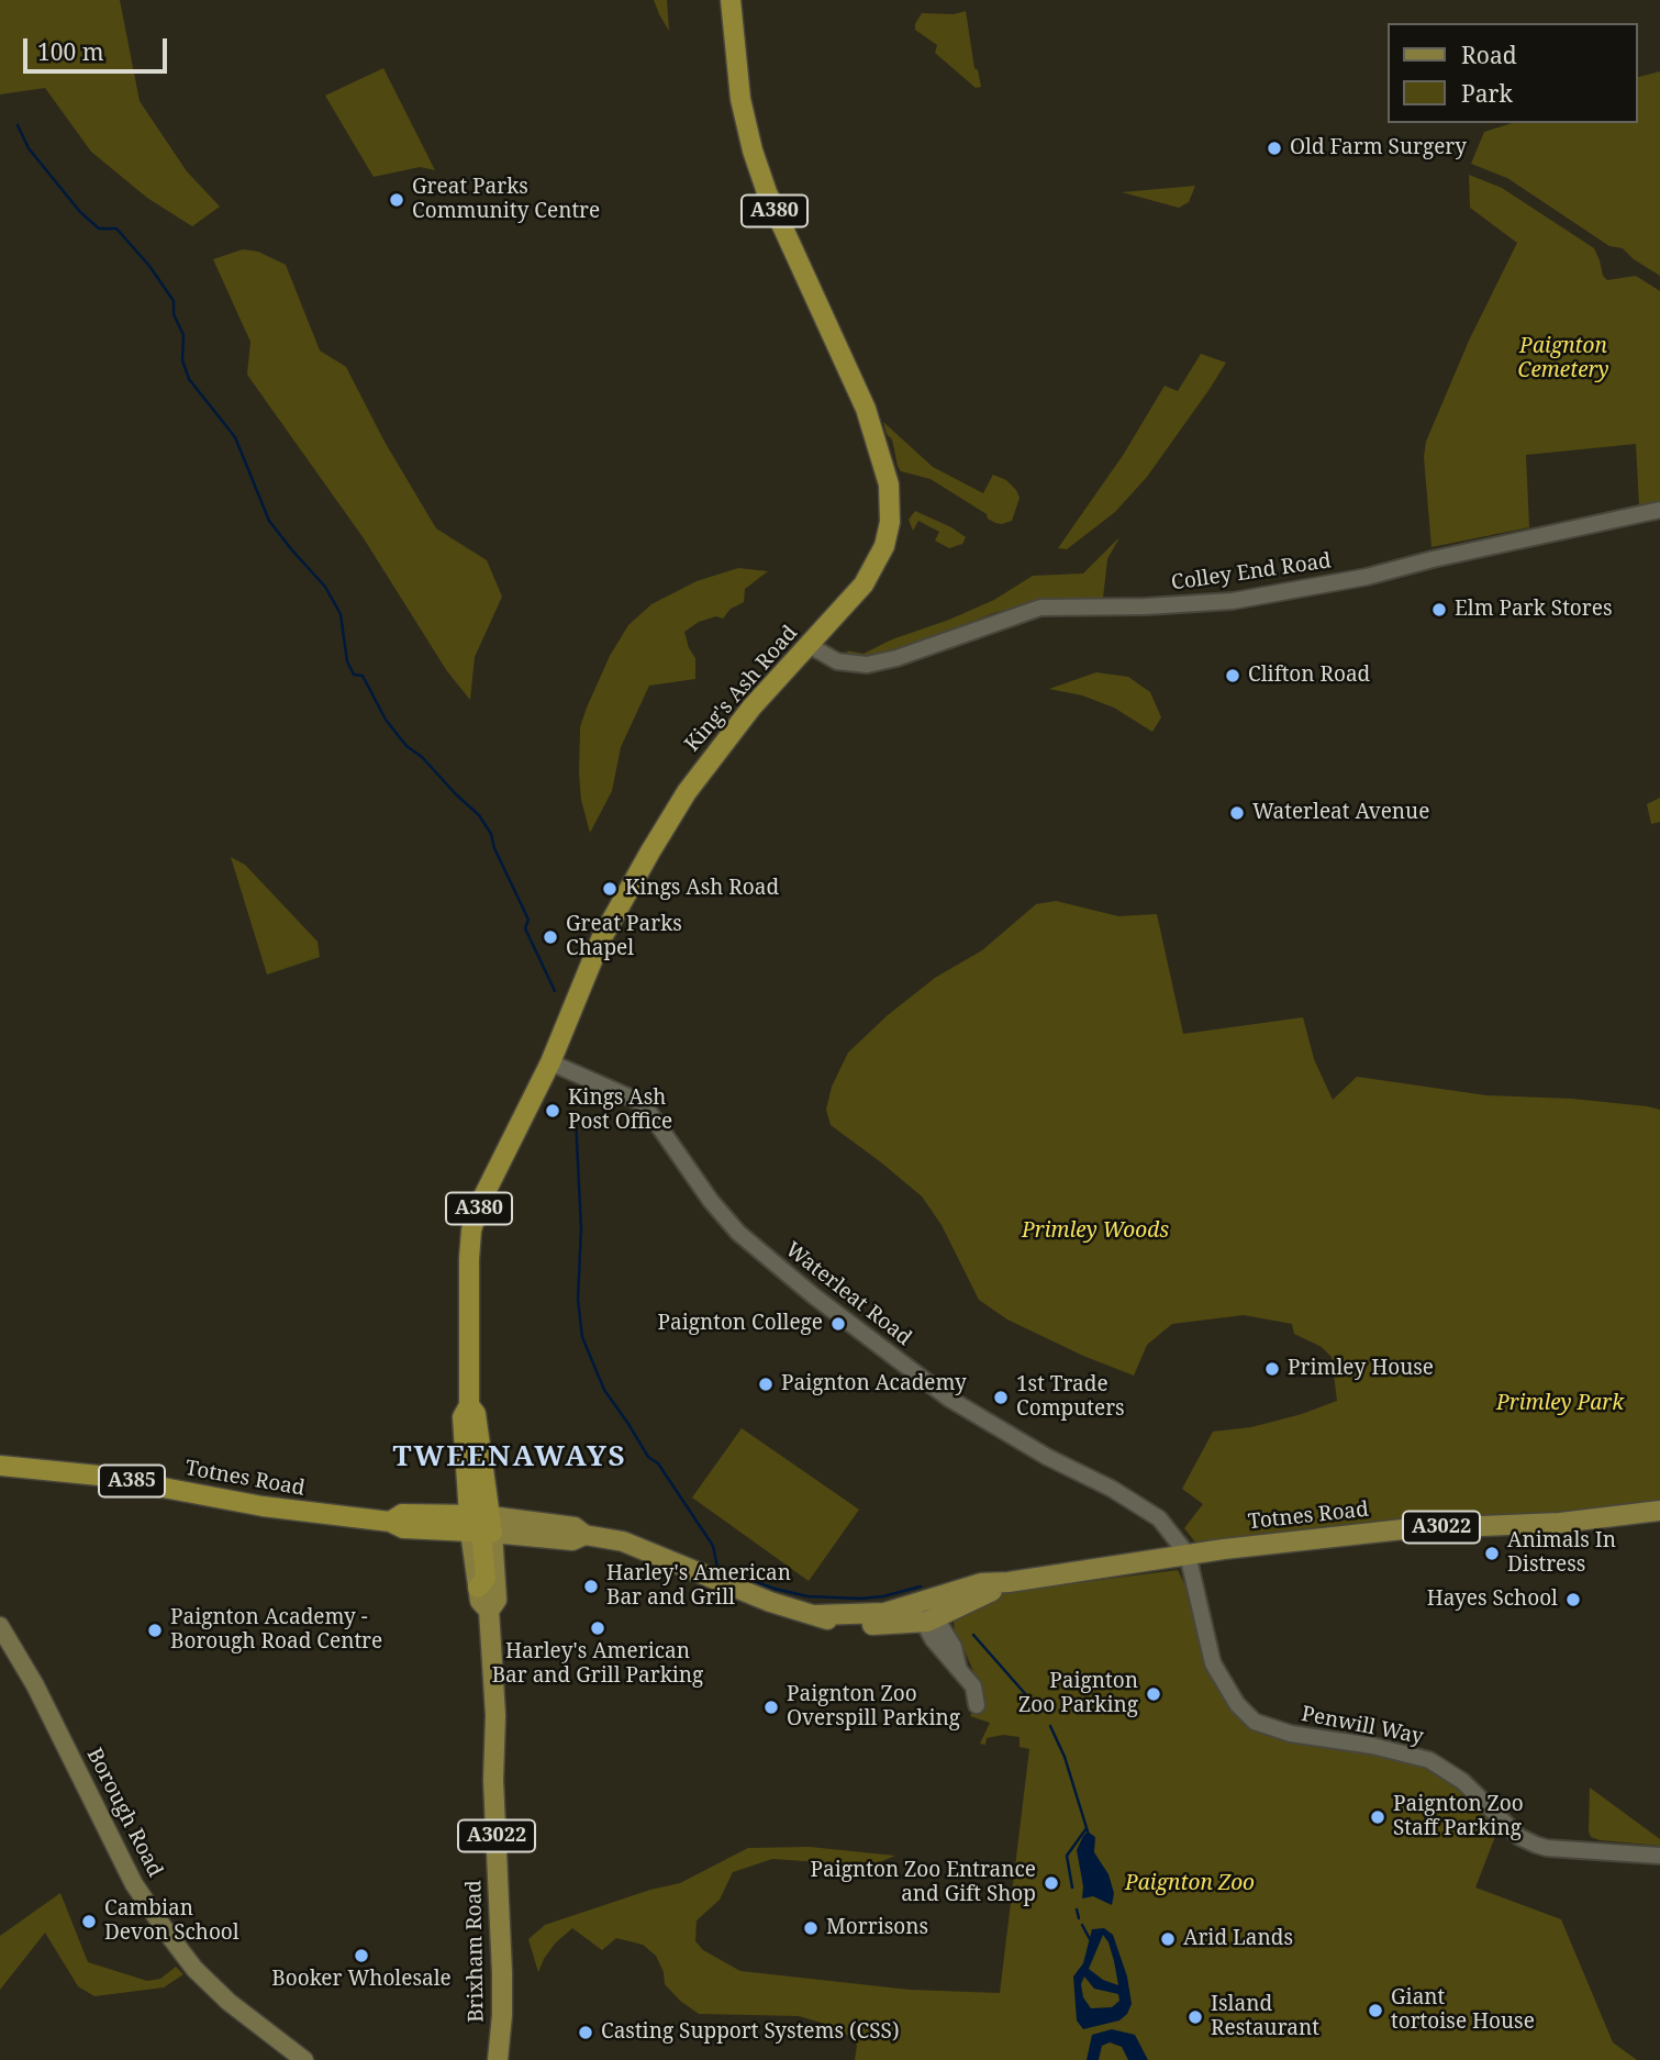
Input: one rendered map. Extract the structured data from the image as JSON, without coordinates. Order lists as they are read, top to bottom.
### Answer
{
  "streets": {
    "highway": [
      "A380",
      "King's Ash Road",
      "Totnes Road",
      "A385"
    ],
    "main road": ["A3022", "Borough Road", "Brixham Road"],
    "street": ["Colley End Road", "Waterleat Road", "Penwill Way"]
  },
  "crossings": [
    ["Colley End Road", "King's Ash Road"],
    ["King's Ash Road", "Waterleat Road"],
    ["King's Ash Road", "Totnes Road"],
    ["King's Ash Road", "Brixham Road"],
    ["Waterleat Road", "Totnes Road"],
    ["Waterleat Road", "Penwill Way"],
    ["Totnes Road", "Penwill Way"],
    ["Totnes Road", "Brixham Road"]
  ],
  "districts": ["TWEENAWAYS"],
  "parks": [
    "Paignton Cemetery",
    "Primley Woods",
    "Primley Park",
    "Paignton Zoo"
  ],
  "places": [
    "Old Farm Surgery",
    "Great Parks Community Centre",
    "Elm Park Stores",
    "Clifton Road",
    "Waterleat Avenue",
    "Kings Ash Road",
    "Great Parks Chapel",
    "Kings Ash Post Office",
    "Paignton College",
    "Primley House",
    "Paignton Academy",
    "1st Trade Computers",
    "Animals In Distress",
    "Harley's American Bar and Grill",
    "Hayes School",
    "Harley's American Bar and Grill Parking",
    "Paignton Academy - Borough Road Centre",
    "Paignton Zoo Parking",
    "Paignton Zoo Overspill Parking",
    "Paignton Zoo Staff Parking",
    "Paignton Zoo Entrance and Gift Shop",
    "Cambian Devon School",
    "Morrisons",
    "Arid Lands",
    "Booker Wholesale",
    "Giant tortoise House",
    "Island Restaurant",
    "Casting Support Systems (CSS)"
  ],
  "legend": ["Road", "Park"],
  "scale_bar": "100 m"
}
